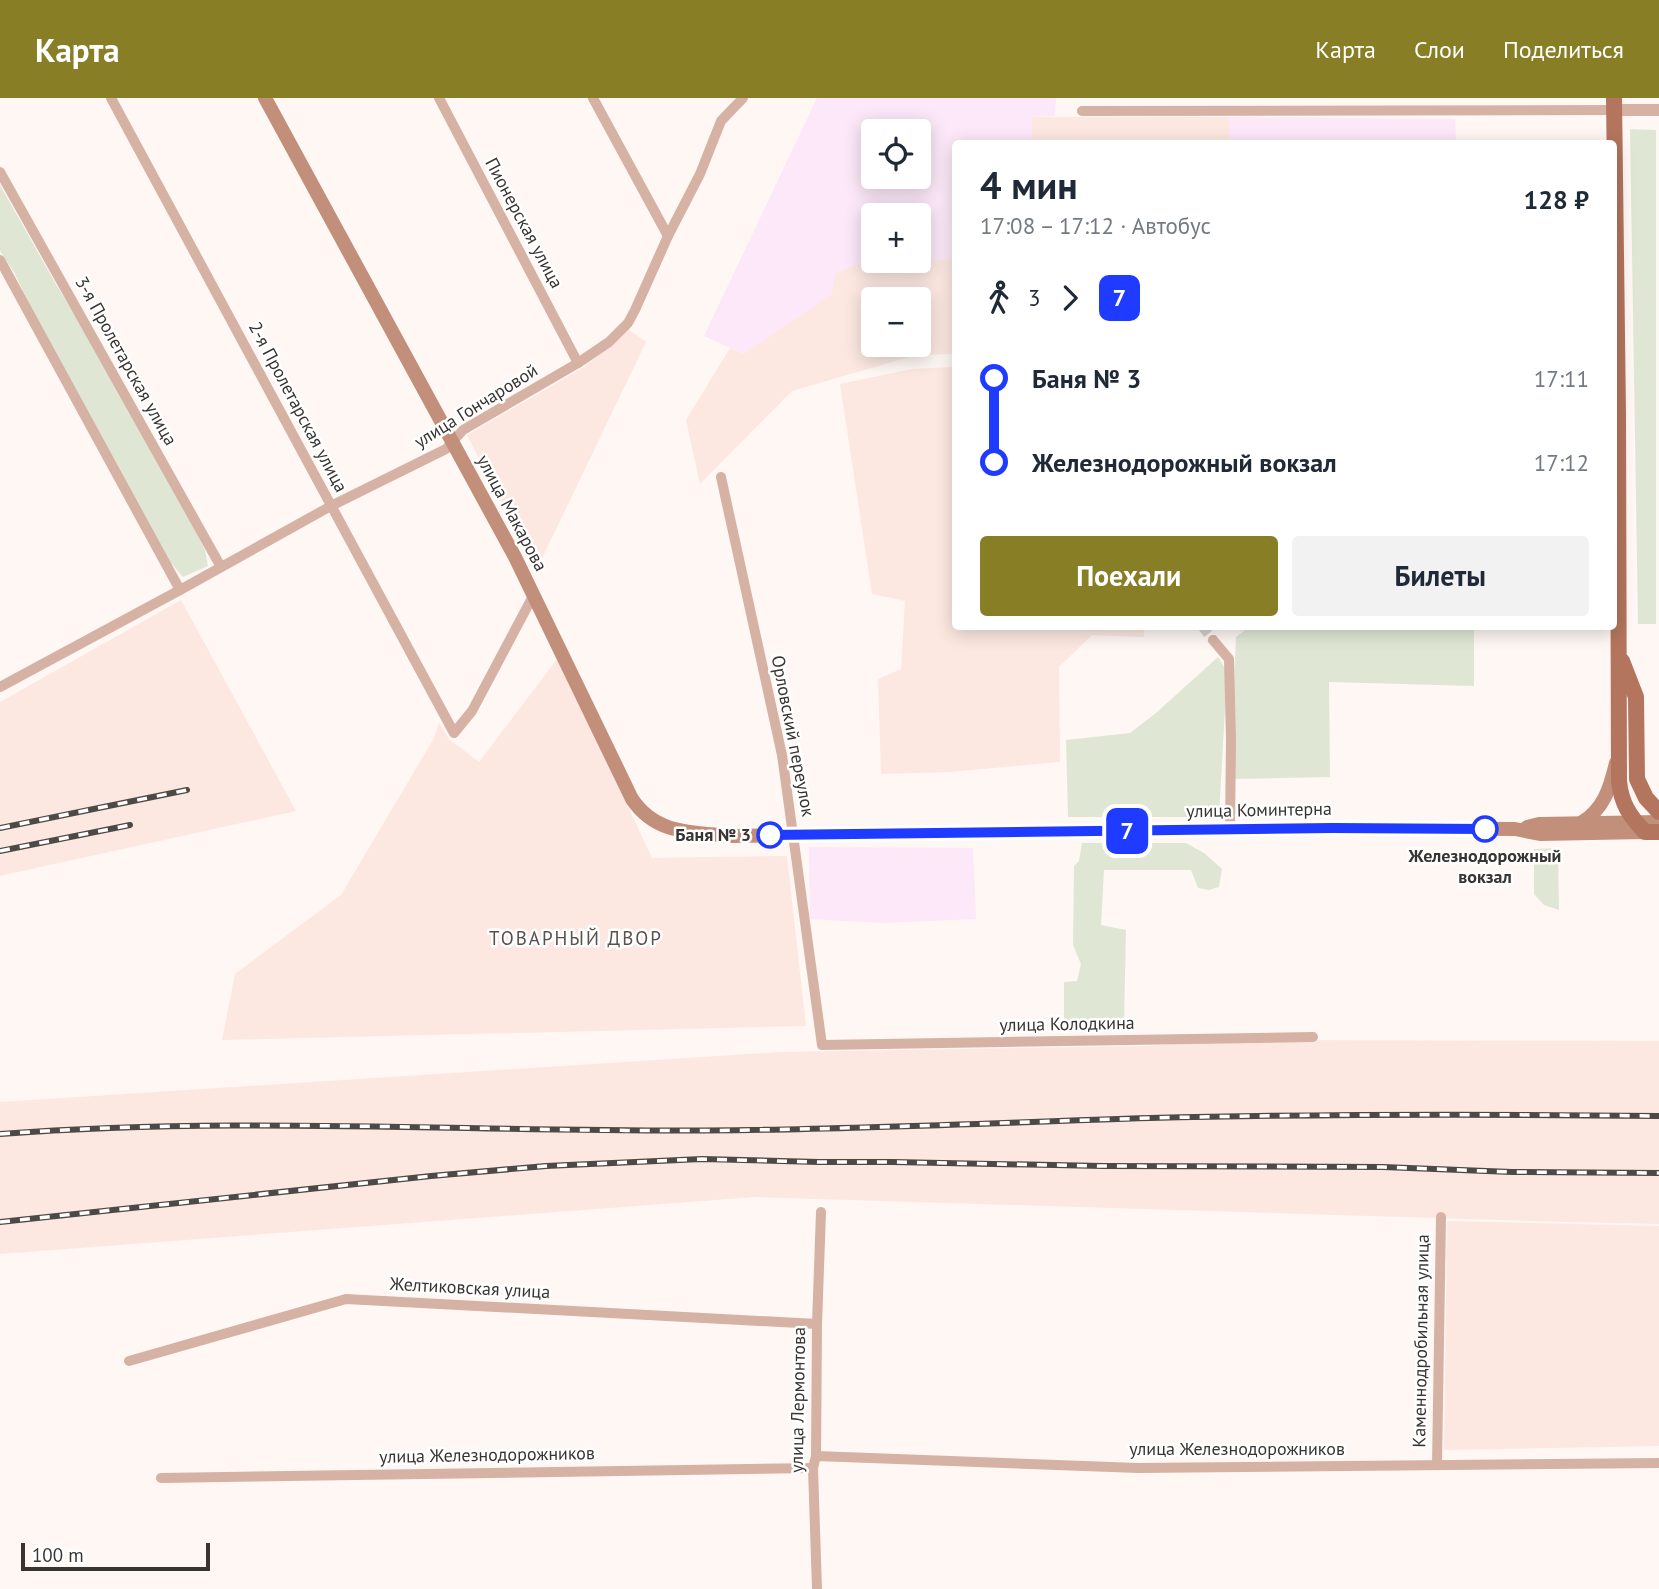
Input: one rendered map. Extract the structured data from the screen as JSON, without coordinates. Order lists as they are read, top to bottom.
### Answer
{
  "streets": {
    "main road": ["улица Макарова", "улица Коминтерна"],
    "street": [
      "Пионерская улица",
      "3-я Пролетарская улица",
      "улица Гончаровой",
      "2-я Пролетарская улица",
      "Орловский переулок",
      "улица Колодкина",
      "Желтиковская улица",
      "Каменнодробильная улица",
      "улица Лермонтова",
      "улица Железнодорожников"
    ]
  },
  "crossings": [
    ["Пионерская улица", "улица Гончаровой"],
    ["3-я Пролетарская улица", "улица Гончаровой"],
    ["улица Гончаровой", "2-я Пролетарская улица"],
    ["улица Гончаровой", "улица Макарова"],
    ["2-я Пролетарская улица", "улица Макарова"],
    ["улица Макарова", "Орловский переулок"],
    ["улица Макарова", "улица Коминтерна"],
    ["Орловский переулок", "улица Коминтерна"],
    ["Орловский переулок", "улица Колодкина"],
    ["Желтиковская улица", "улица Лермонтова"],
    ["Каменнодробильная улица", "улица Железнодорожников"],
    ["улица Лермонтова", "улица Железнодорожников"]
  ],
  "districts": ["ТОВАРНЫЙ ДВОР"],
  "places": ["Железнодорожный вокзал", "Баня № 3"],
  "lines": ["bus line 7"],
  "scale_bar": "100 m",
  "page": {
    "header": "Карта",
    "nav": ["Карта", "Слои", "Поделиться"],
    "on_map": "7",
    "map_buttons": ["+", "−"],
    "heading": ["4 мин", "17:08 – 17:12 · Автобус", "128 ₽"],
    "legs": ["3", "7"],
    "list": [
      {
        "name": "Баня № 3",
        "value": "17:11"
      },
      {
        "name": "Железнодорожный вокзал",
        "value": "17:12"
      }
    ],
    "buttons": ["Поехали", "Билеты"],
    "scale": "100 m"
  }
}
